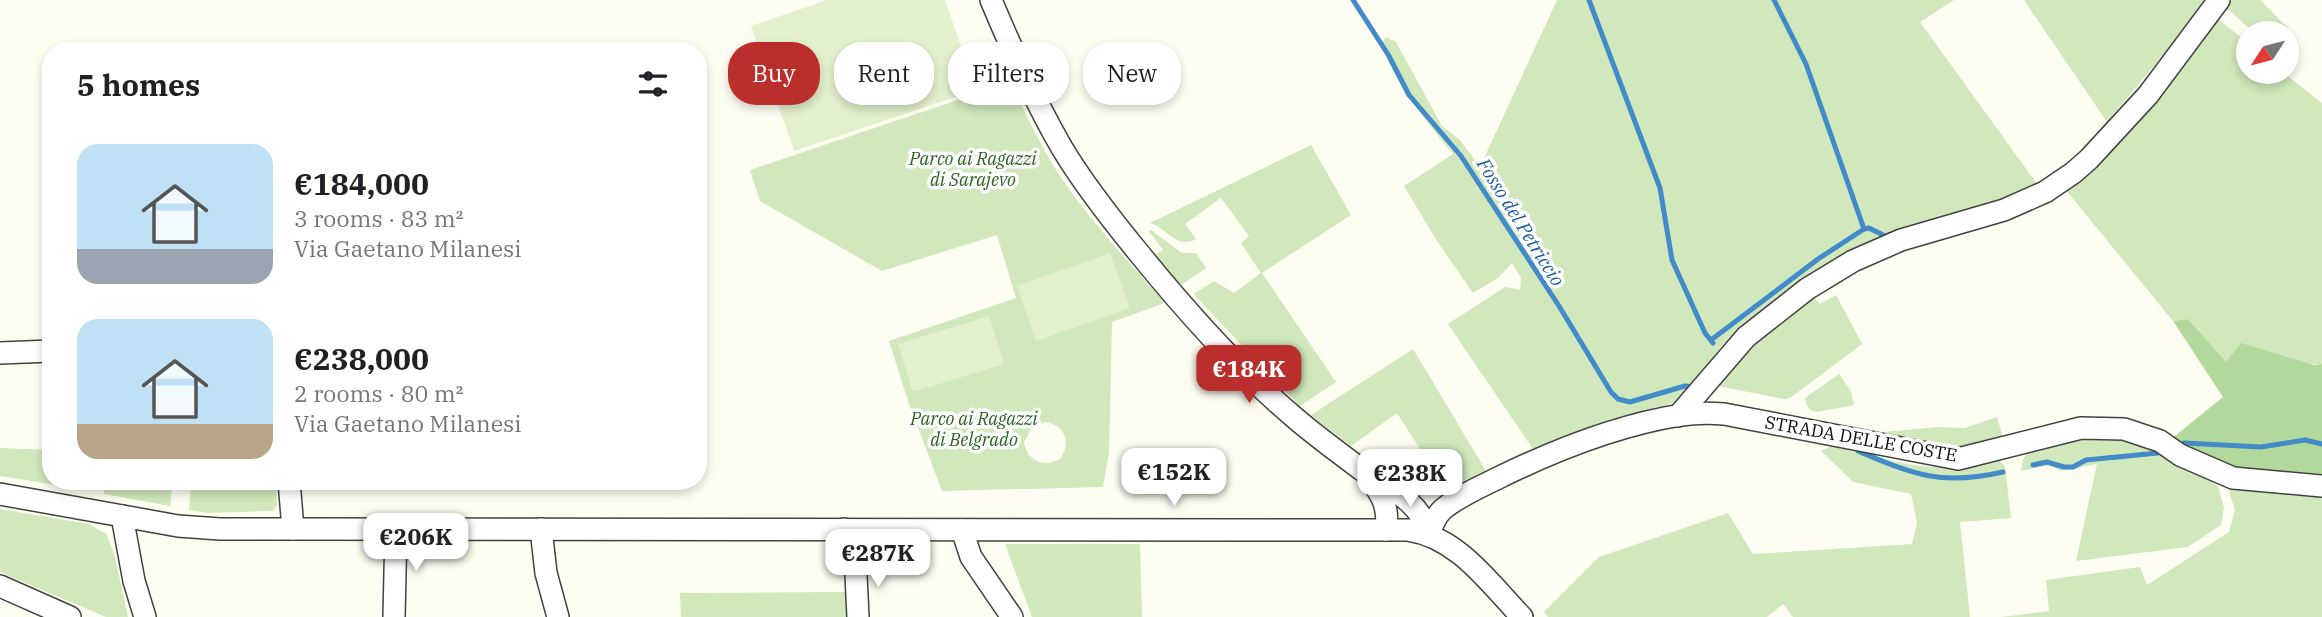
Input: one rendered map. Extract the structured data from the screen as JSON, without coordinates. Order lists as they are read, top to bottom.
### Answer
{
  "streets": {
    "street": ["STRADA DELLE COSTE"]
  },
  "water": ["Fosso del Petriccio"],
  "parks": ["Parco ai Ragazzi di Sarajevo", "Parco ai Ragazzi di Belgrado"],
  "north": "bottom left",
  "page": {
    "chip": [
      "Buy",
      "Rent",
      "Filters",
      "New"
    ],
    "heading": "5 homes",
    "list": [
      {
        "name": "€184,000",
        "note": "3 rooms · 83 m² · Via Gaetano Milanesi"
      },
      {
        "name": "€238,000",
        "note": "2 rooms · 80 m² · Via Gaetano Milanesi"
      }
    ],
    "price": [
      "€184K",
      "€152K",
      "€238K",
      "€206K",
      "€287K"
    ]
  }
}
